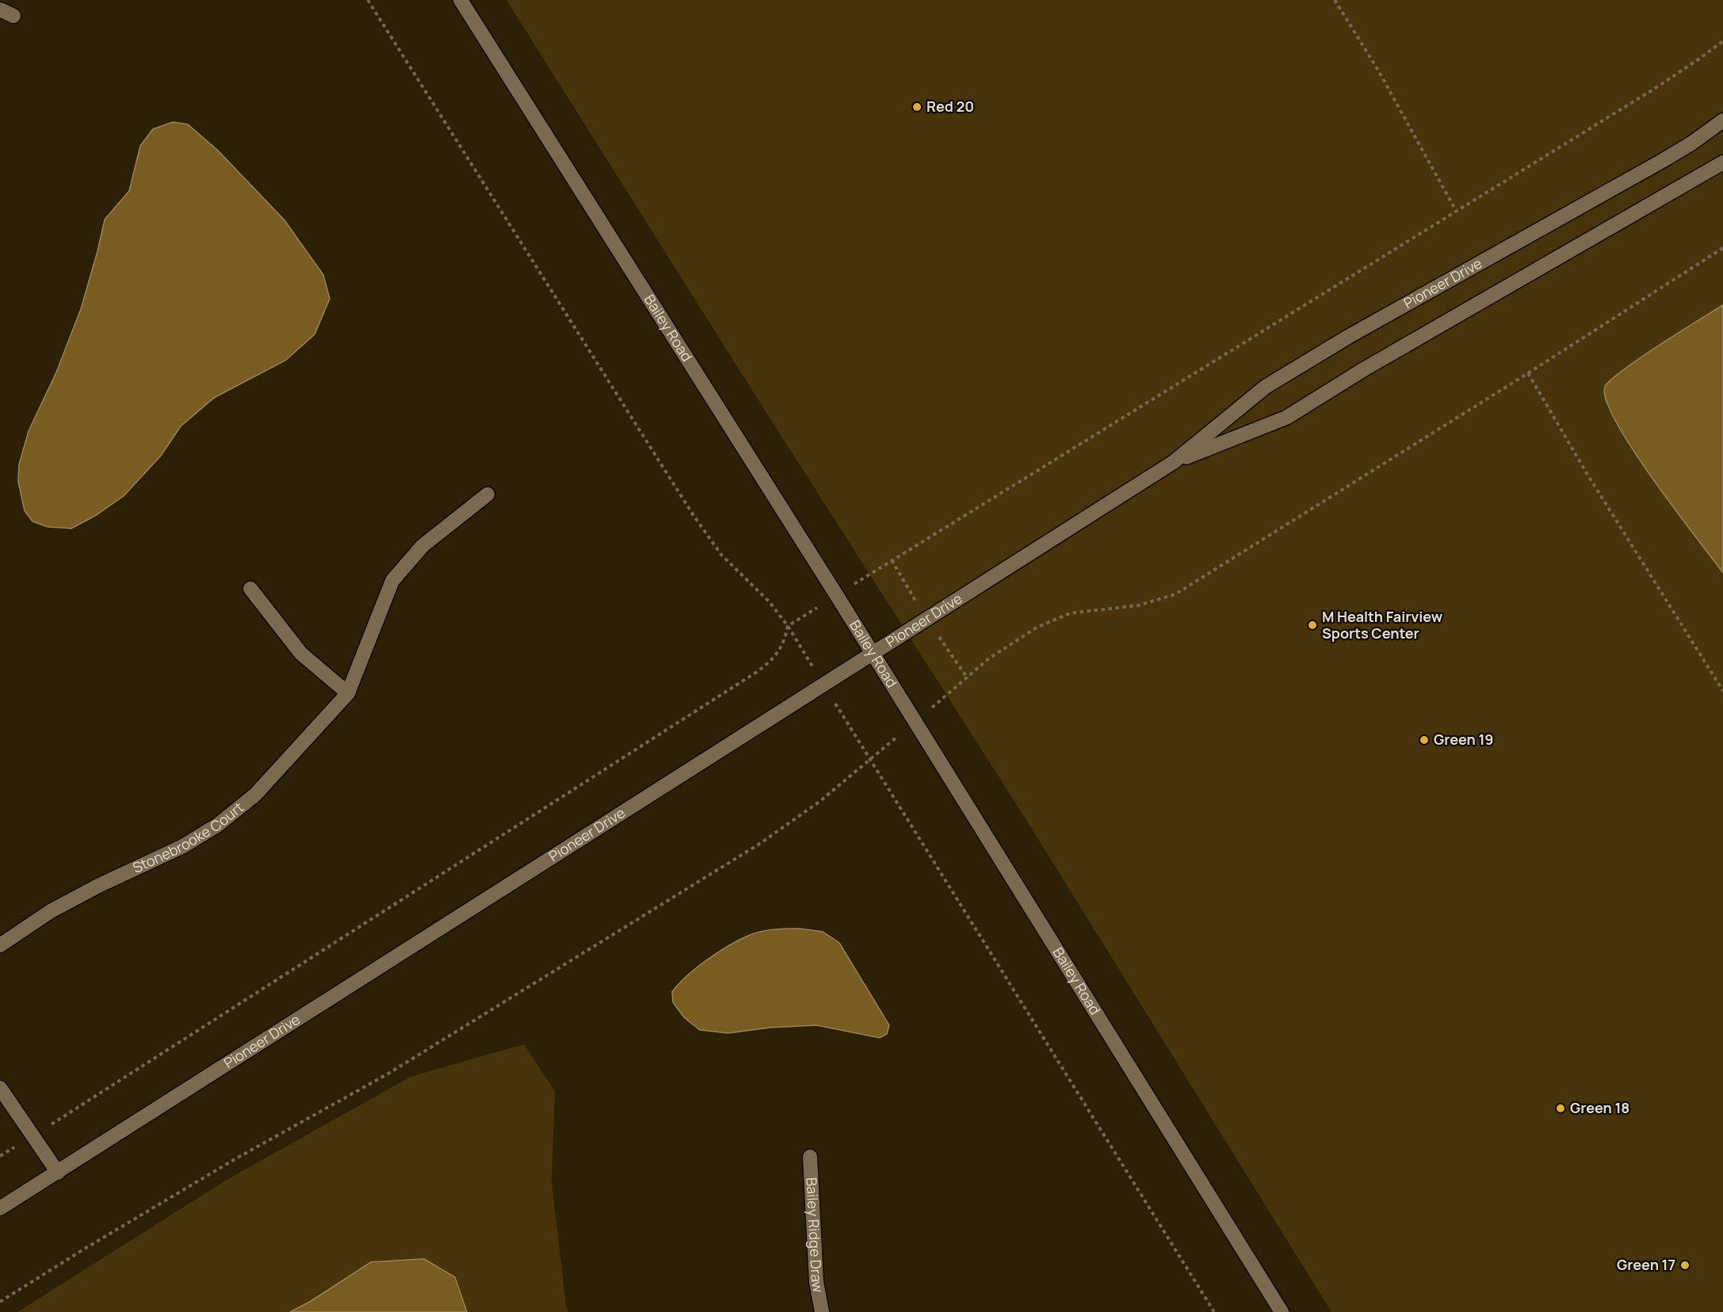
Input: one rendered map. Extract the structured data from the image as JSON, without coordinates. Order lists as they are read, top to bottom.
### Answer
{
  "streets": {
    "street": [
      "Pioneer Drive",
      "Bailey Road",
      "Stonebrooke Court",
      "Bailey Ridge Draw"
    ]
  },
  "crossings": [
    ["Pioneer Drive", "Bailey Road"]
  ],
  "places": [
    "Red 20",
    "M Health Fairview Sports Center",
    "Green 19",
    "Green 18",
    "Green 17"
  ]
}
